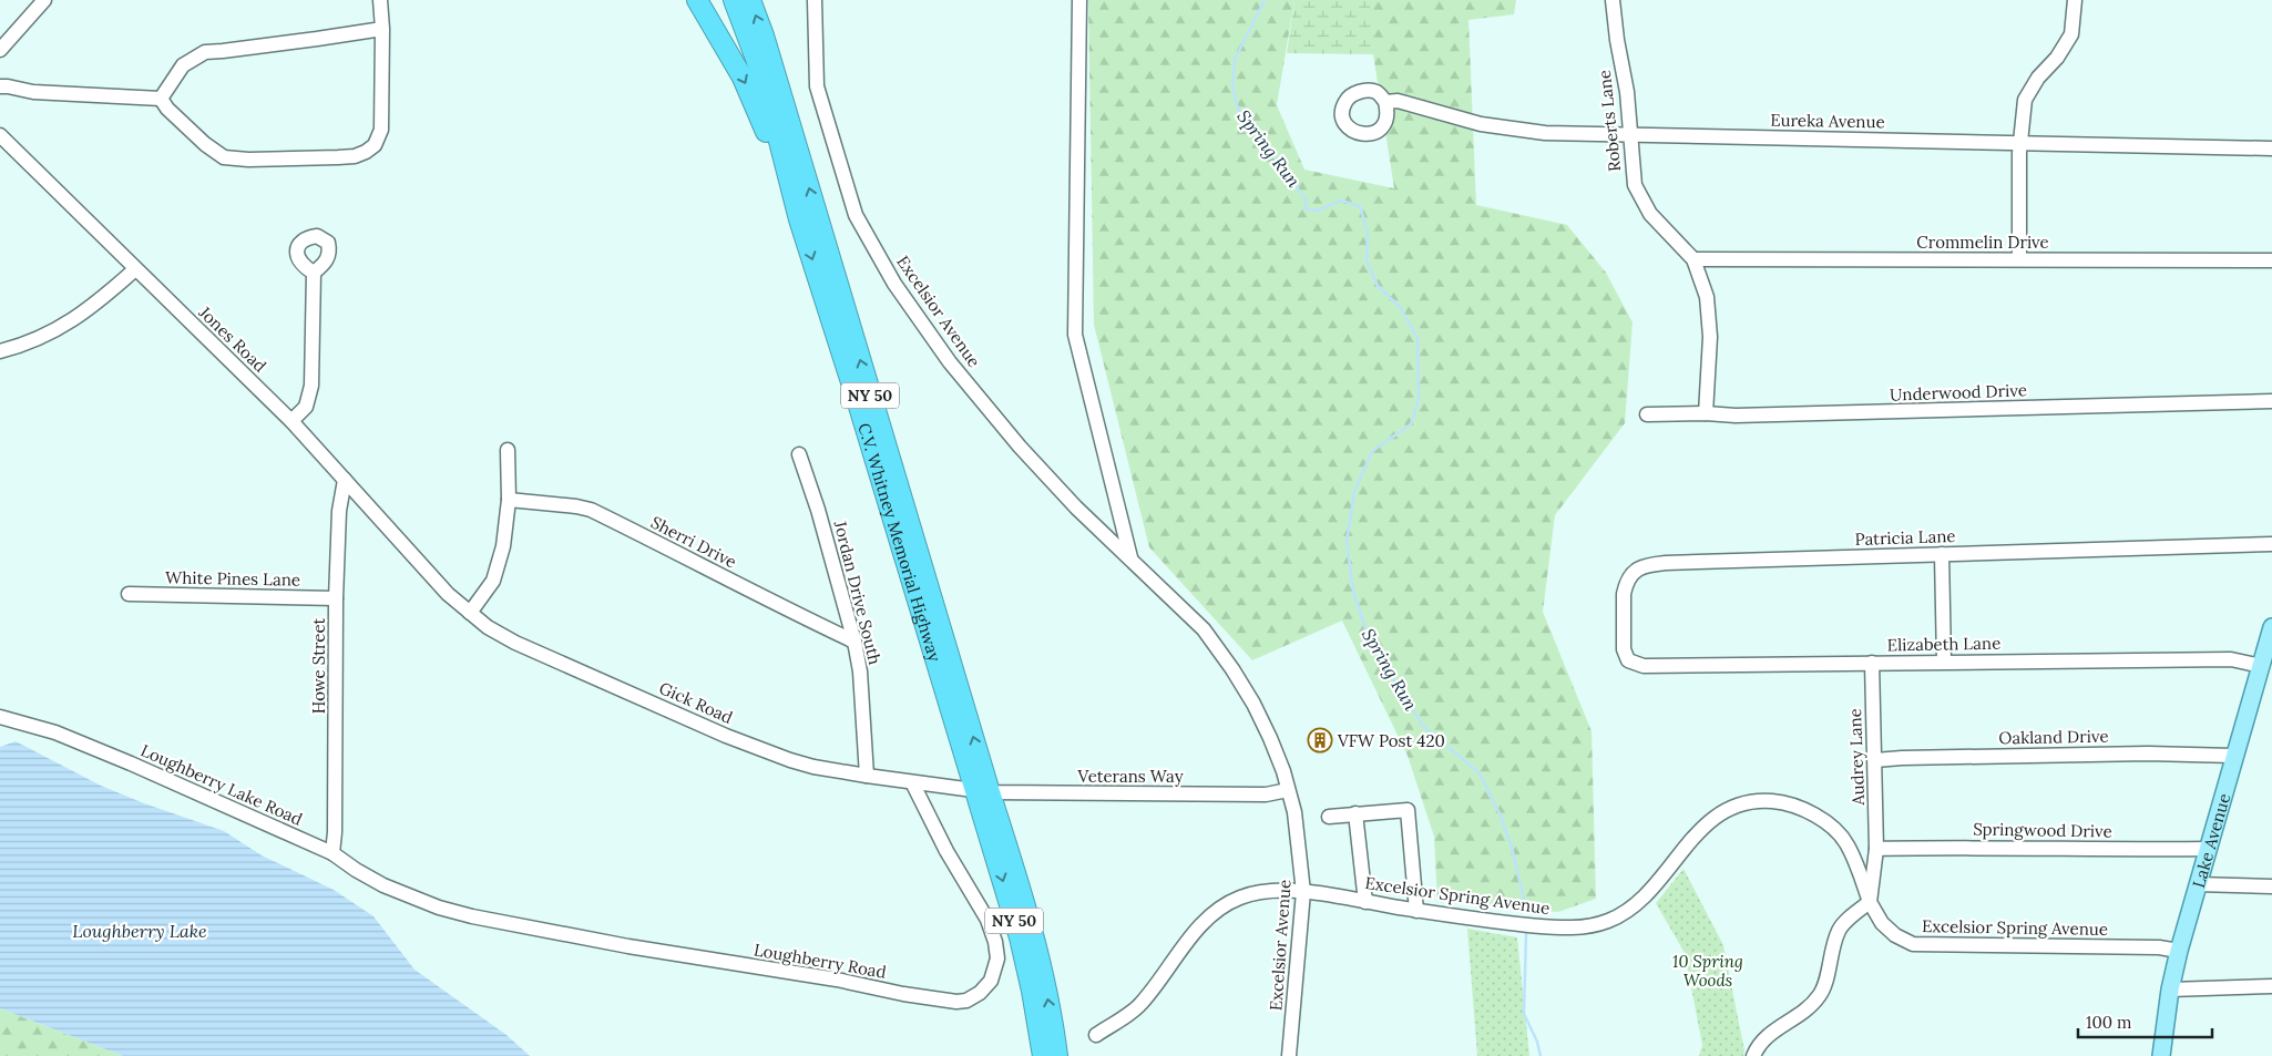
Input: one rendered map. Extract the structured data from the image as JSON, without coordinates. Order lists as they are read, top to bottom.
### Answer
{
  "streets": {
    "highway": ["NY 50", "C.V. Whitney Memorial Highway"],
    "main road": ["Lake Avenue"],
    "street": [
      "Roberts Lane",
      "Eureka Avenue",
      "Crommelin Drive",
      "Excelsior Avenue",
      "Jones Road",
      "Underwood Drive",
      "Patricia Lane",
      "Sherri Drive",
      "White Pines Lane",
      "Jordan Drive South",
      "Elizabeth Lane",
      "Howe Street",
      "Gick Road",
      "Oakland Drive",
      "Audrey Lane",
      "Veterans Way",
      "Loughberry Lake Road",
      "Springwood Drive",
      "Excelsior Spring Avenue",
      "Loughberry Road"
    ]
  },
  "crossings": [
    ["Roberts Lane", "Eureka Avenue"],
    ["Roberts Lane", "Crommelin Drive"],
    ["Roberts Lane", "Underwood Drive"],
    ["Excelsior Avenue", "Veterans Way"],
    ["Excelsior Avenue", "Excelsior Spring Avenue"],
    ["Jones Road", "Howe Street"],
    ["Jones Road", "Gick Road"],
    ["Patricia Lane", "Elizabeth Lane"],
    ["Sherri Drive", "Jordan Drive South"],
    ["C.V. Whitney Memorial Highway", "Gick Road"],
    ["C.V. Whitney Memorial Highway", "Veterans Way"],
    ["White Pines Lane", "Howe Street"],
    ["Jordan Drive South", "Gick Road"],
    ["Elizabeth Lane", "Audrey Lane"],
    ["Elizabeth Lane", "Lake Avenue"],
    ["Howe Street", "Loughberry Lake Road"],
    ["Gick Road", "Veterans Way"],
    ["Gick Road", "Loughberry Road"],
    ["Oakland Drive", "Audrey Lane"],
    ["Oakland Drive", "Lake Avenue"],
    ["Audrey Lane", "Springwood Drive"],
    ["Loughberry Lake Road", "Loughberry Road"],
    ["Springwood Drive", "Lake Avenue"],
    ["Lake Avenue", "Excelsior Spring Avenue"]
  ],
  "water": ["Spring Run", "Loughberry Lake"],
  "parks": ["10 Spring Woods"],
  "places": {
    "building": ["VFW Post 420"]
  },
  "scale_bar": "100 m"
}
